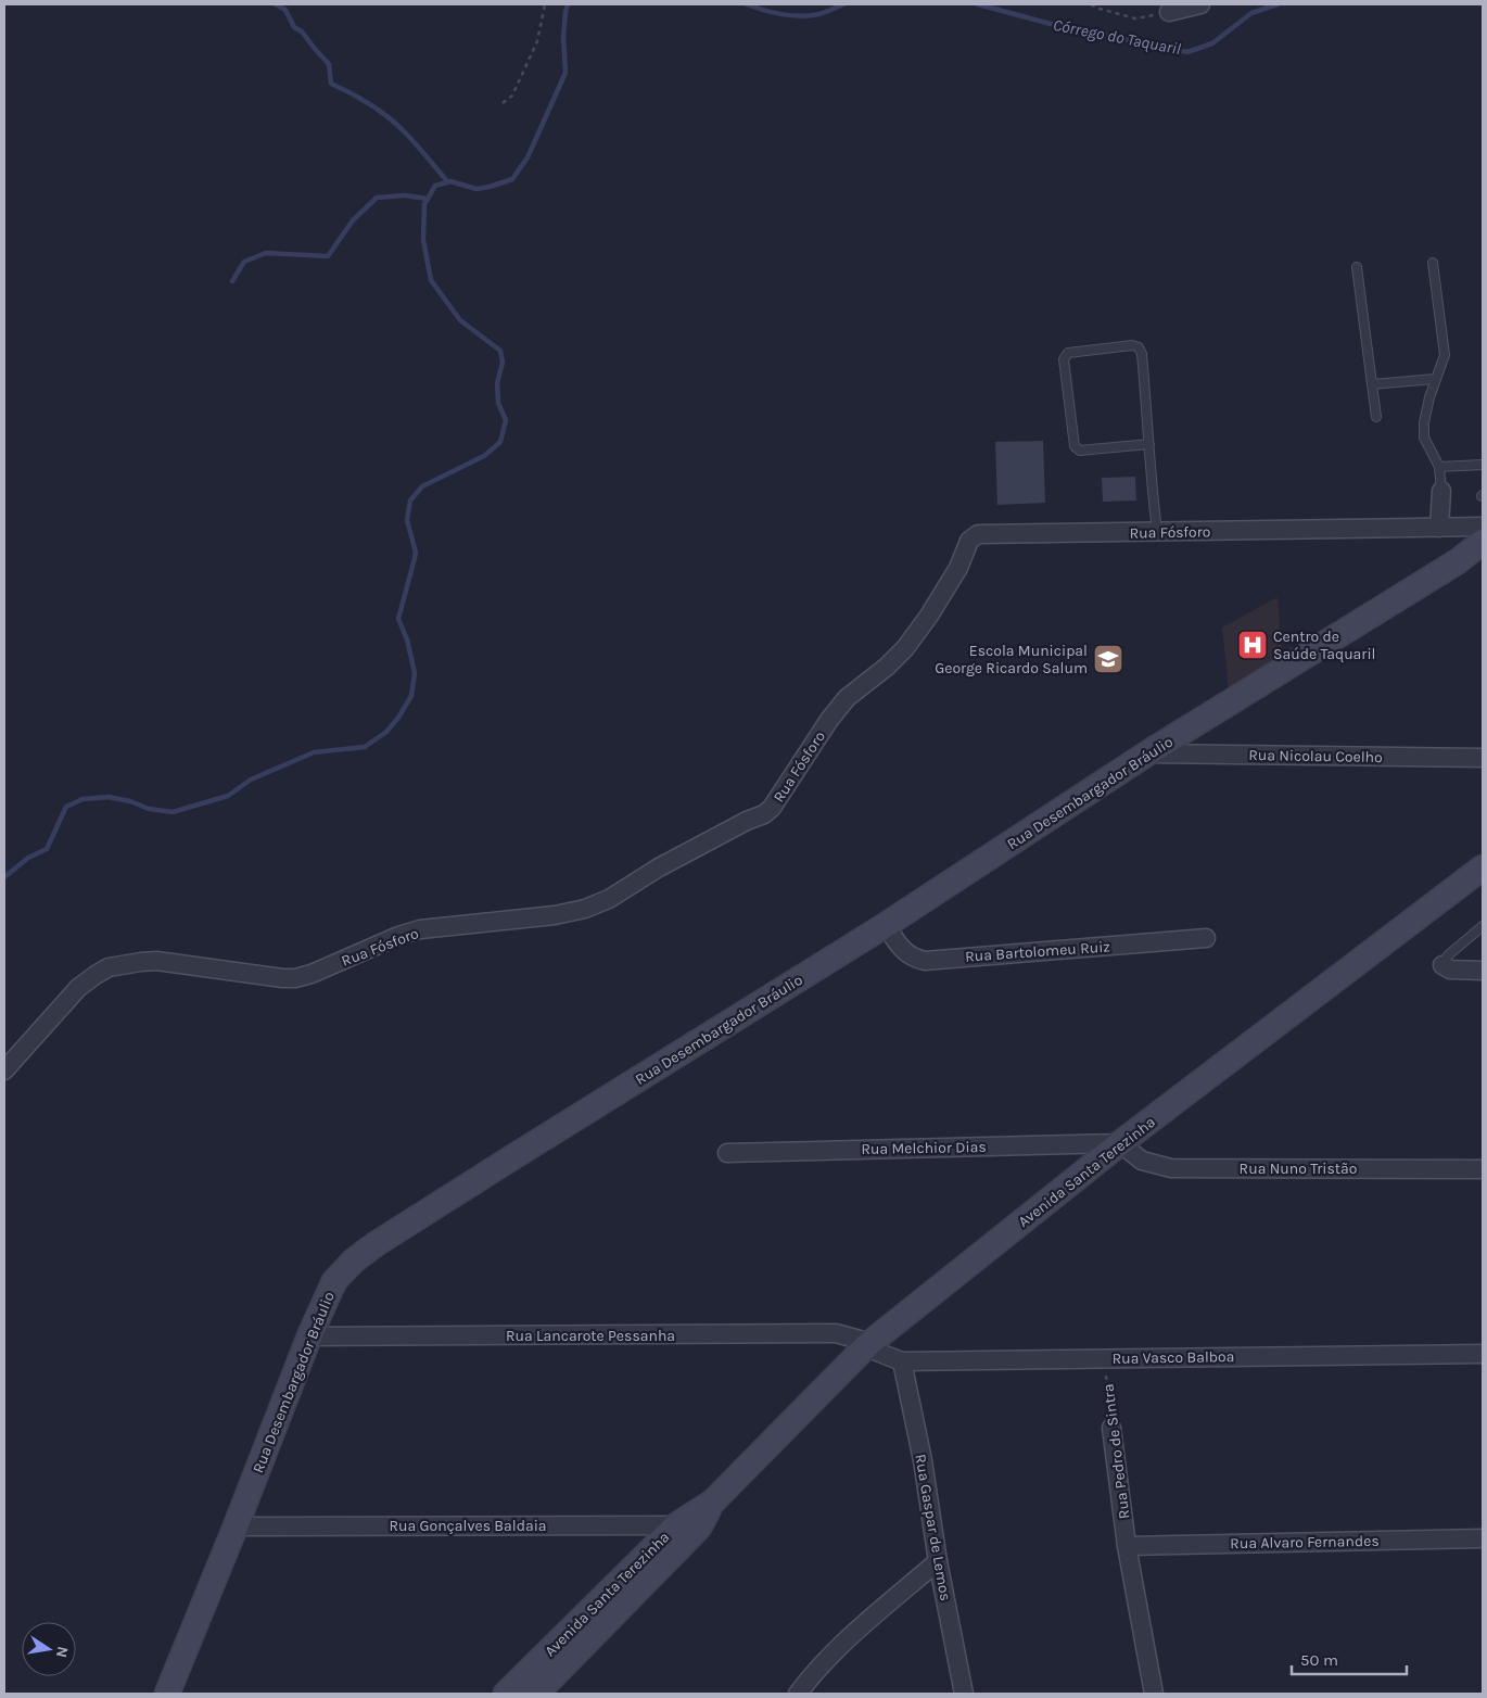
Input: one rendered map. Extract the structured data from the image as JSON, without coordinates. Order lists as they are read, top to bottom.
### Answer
{
  "streets": {
    "street": [
      "Rua Fósforo",
      "Rua Nicolau Coelho",
      "Rua Desembargador Bráulio",
      "Rua Bartolomeu Ruiz",
      "Rua Melchior Dias",
      "Rua Nuno Tristão",
      "Avenida Santa Terezinha",
      "Rua Lancarote Pessanha",
      "Rua Vasco Balboa",
      "Rua Pedro de Sintra",
      "Rua Gonçalves Baldaia",
      "Rua Gaspar de Lemos",
      "Rua Alvaro Fernandes"
    ]
  },
  "crossings": [
    ["Rua Nicolau Coelho", "Rua Desembargador Bráulio"],
    ["Rua Desembargador Bráulio", "Rua Bartolomeu Ruiz"],
    ["Rua Desembargador Bráulio", "Rua Lancarote Pessanha"],
    ["Rua Desembargador Bráulio", "Rua Gonçalves Baldaia"],
    ["Rua Melchior Dias", "Rua Nuno Tristão"],
    ["Rua Melchior Dias", "Avenida Santa Terezinha"],
    ["Rua Nuno Tristão", "Avenida Santa Terezinha"],
    ["Avenida Santa Terezinha", "Rua Lancarote Pessanha"],
    ["Avenida Santa Terezinha", "Rua Vasco Balboa"],
    ["Avenida Santa Terezinha", "Rua Gonçalves Baldaia"],
    ["Rua Lancarote Pessanha", "Rua Vasco Balboa"],
    ["Rua Vasco Balboa", "Rua Pedro de Sintra"],
    ["Rua Vasco Balboa", "Rua Gaspar de Lemos"],
    ["Rua Pedro de Sintra", "Rua Alvaro Fernandes"]
  ],
  "water": ["Córrego do Taquaril"],
  "places": {
    "hospital": ["Centro de Saúde Taquaril"],
    "school or university": ["Escola Municipal George Ricardo Salum"]
  },
  "scale_bar": "50 m",
  "north": "right"
}
